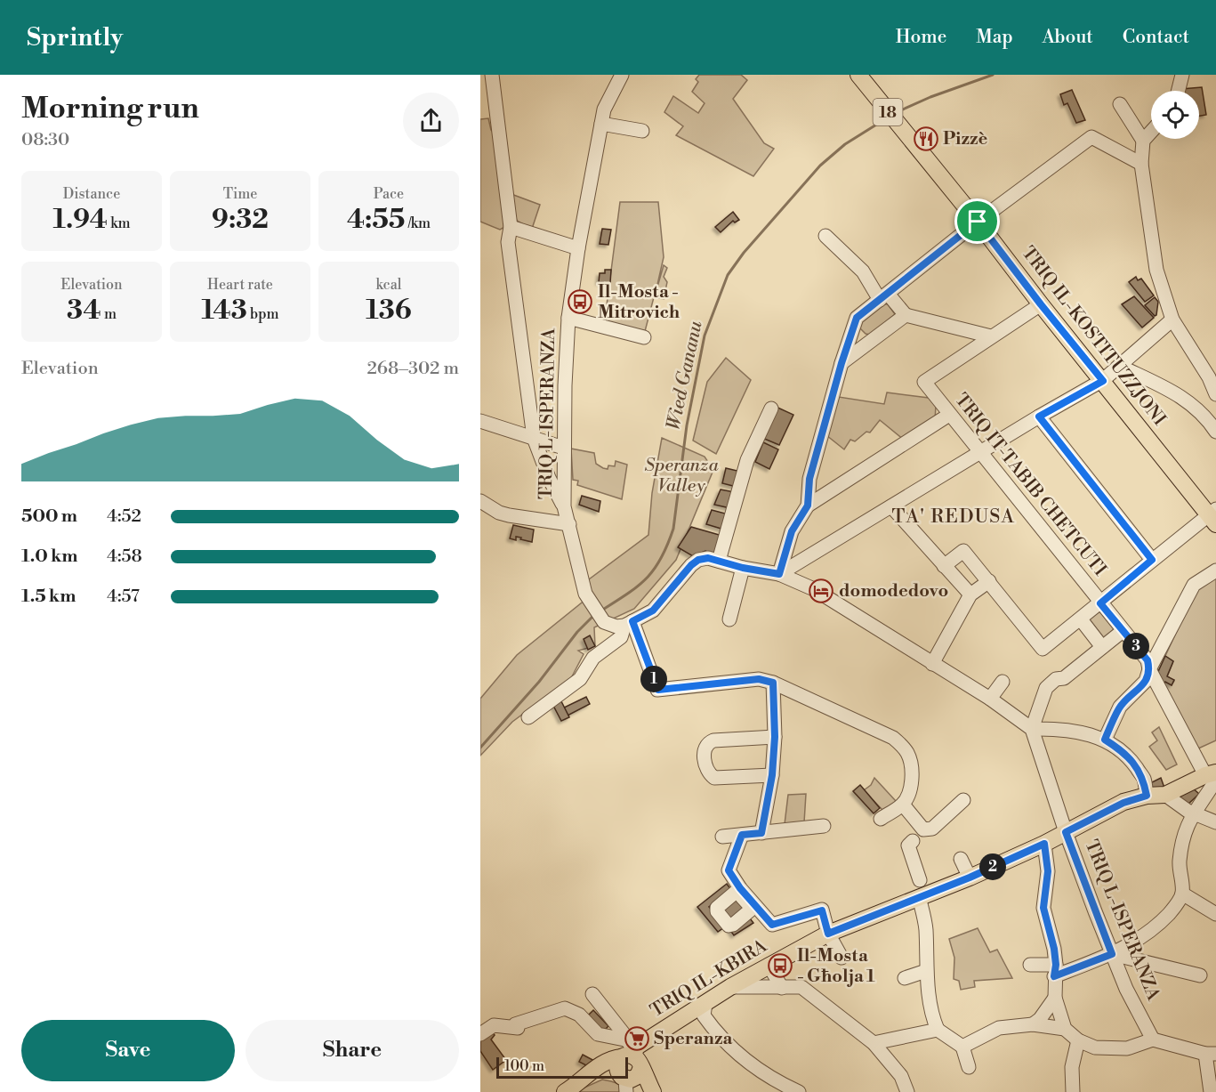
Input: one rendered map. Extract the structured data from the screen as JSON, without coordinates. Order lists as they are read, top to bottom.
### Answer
{
  "streets": {
    "main road": ["18", "TRIQ IL-KOSTITUZZJONI", "TRIQ IL-KBIRA"],
    "street": ["TRIQ L-ISPERANZA", "TRIQ IT-TABIB CHETCUTI"]
  },
  "crossings": [
    ["TRIQ L-ISPERANZA", "TRIQ IL-KBIRA"],
    ["TRIQ IT-TABIB CHETCUTI", "TRIQ IL-KBIRA"]
  ],
  "districts": ["TA' REDUSA"],
  "water": ["Wied Gananu"],
  "parks": ["Speranza Valley"],
  "places": {
    "restaurant": ["Pizzè"],
    "bus stop": ["Il-Mosta - Mitrovich", "Il-Mosta - Għolja 1"],
    "hotel": ["domodedovo"],
    "supermarket": ["Speranza"]
  },
  "scale_bar": "100 m",
  "page": {
    "header": "Sprintly",
    "nav": [
      "Home",
      "Map",
      "About",
      "Contact"
    ],
    "heading": ["Morning run", "08:30"],
    "stats": [
      ["Distance", "1.94 km"],
      ["Time", "9:32"],
      ["Pace", "4:55 /km"],
      ["Elevation", "34 m"],
      ["Heart rate", "143 bpm"],
      ["kcal", "136"]
    ],
    "chart": ["Elevation", "268–302 m"],
    "list": [
      {
        "name": "500 m",
        "note": "4:52"
      },
      {
        "name": "1.0 km",
        "note": "4:58"
      },
      {
        "name": "1.5 km",
        "note": "4:57"
      }
    ],
    "pins": ["3", "1", "2"],
    "buttons": ["Save", "Share"],
    "scale": "100 m"
  }
}
